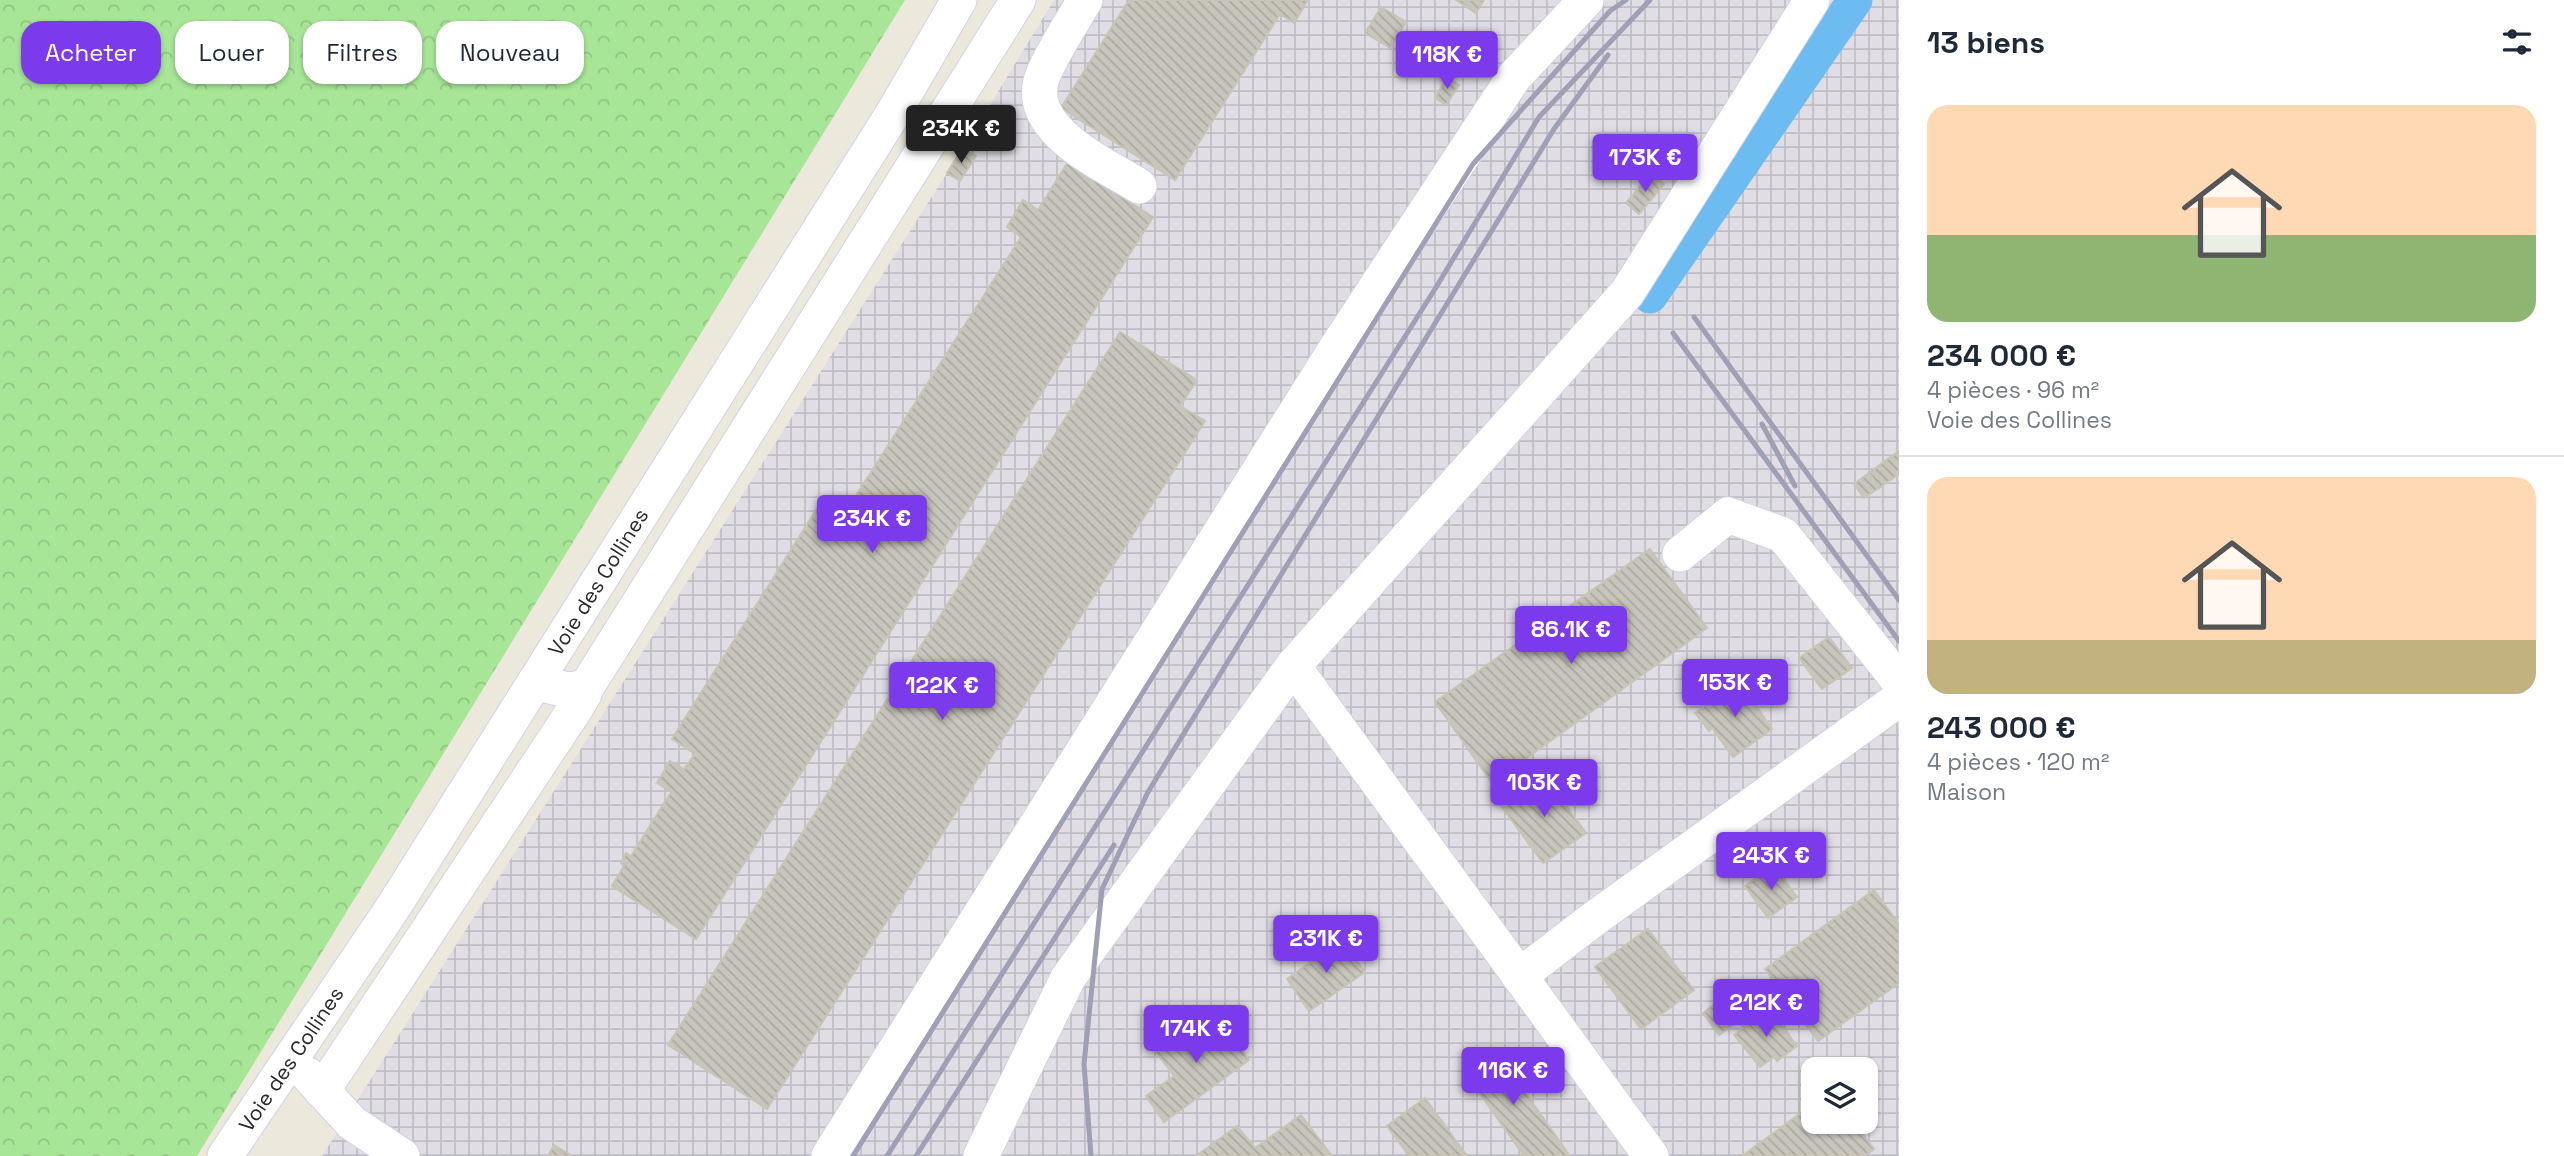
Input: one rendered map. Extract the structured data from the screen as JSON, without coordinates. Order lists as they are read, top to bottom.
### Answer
{
  "streets": {
    "street": ["Voie des Collines"]
  },
  "page": {
    "heading": "13 biens",
    "chip": [
      "Acheter",
      "Louer",
      "Filtres",
      "Nouveau"
    ],
    "price": [
      "118K €",
      "234K €",
      "173K €",
      "234K €",
      "86.1K €",
      "153K €",
      "122K €",
      "103K €",
      "243K €",
      "231K €",
      "212K €",
      "174K €",
      "116K €"
    ],
    "list": [
      {
        "name": "234 000 €",
        "note": "4 pièces · 96 m² · Voie des Collines"
      },
      {
        "name": "243 000 €",
        "note": "4 pièces · 120 m² · Maison"
      }
    ]
  }
}
